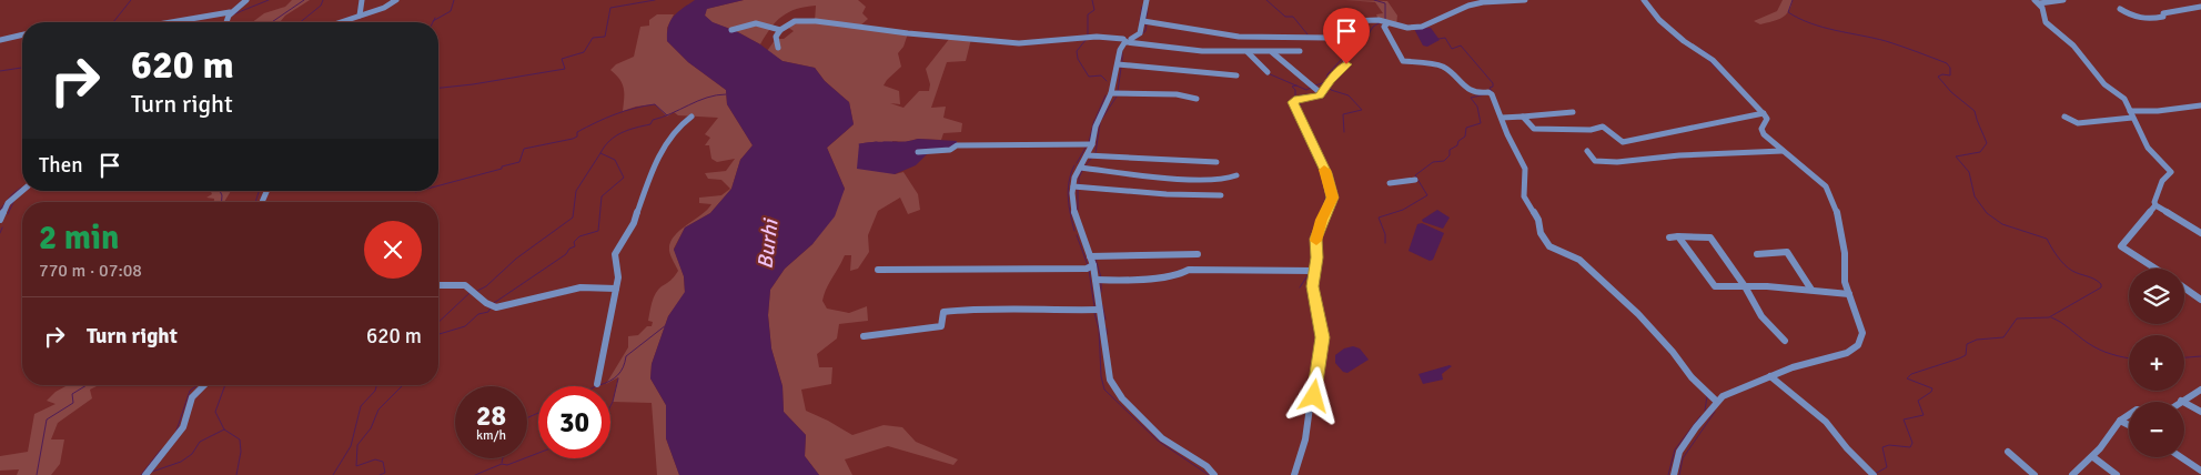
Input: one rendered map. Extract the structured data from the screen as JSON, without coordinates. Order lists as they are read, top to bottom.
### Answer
{
  "water": ["Burhi"],
  "page": {
    "turn": ["620 m", "Turn right"],
    "then": "Then",
    "heading": ["2 min", "770 m · 07:08"],
    "map_buttons": ["+", "−"],
    "list": [
      {
        "name": "Turn right",
        "value": "620 m"
      }
    ],
    "speed": "28 km/h",
    "limit": "30"
  }
}
